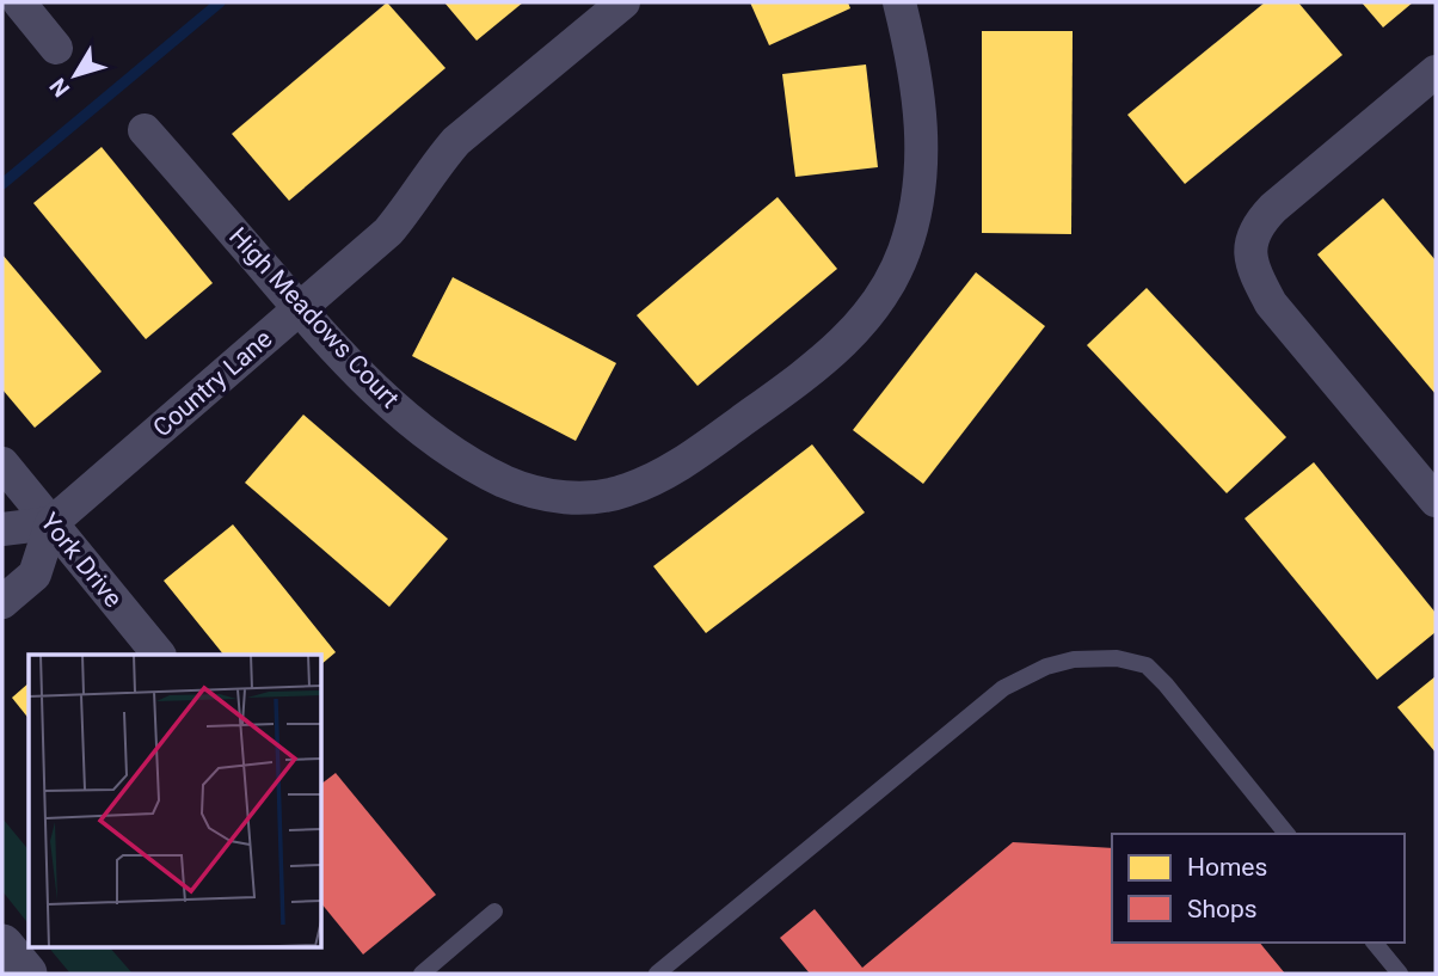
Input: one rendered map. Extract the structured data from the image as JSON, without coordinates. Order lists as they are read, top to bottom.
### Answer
{
  "streets": {
    "street": ["High Meadows Court", "Country Lane", "York Drive"]
  },
  "crossings": [
    ["High Meadows Court", "Country Lane"],
    ["Country Lane", "York Drive"]
  ],
  "legend": ["Homes", "Shops"],
  "north": "bottom left"
}
